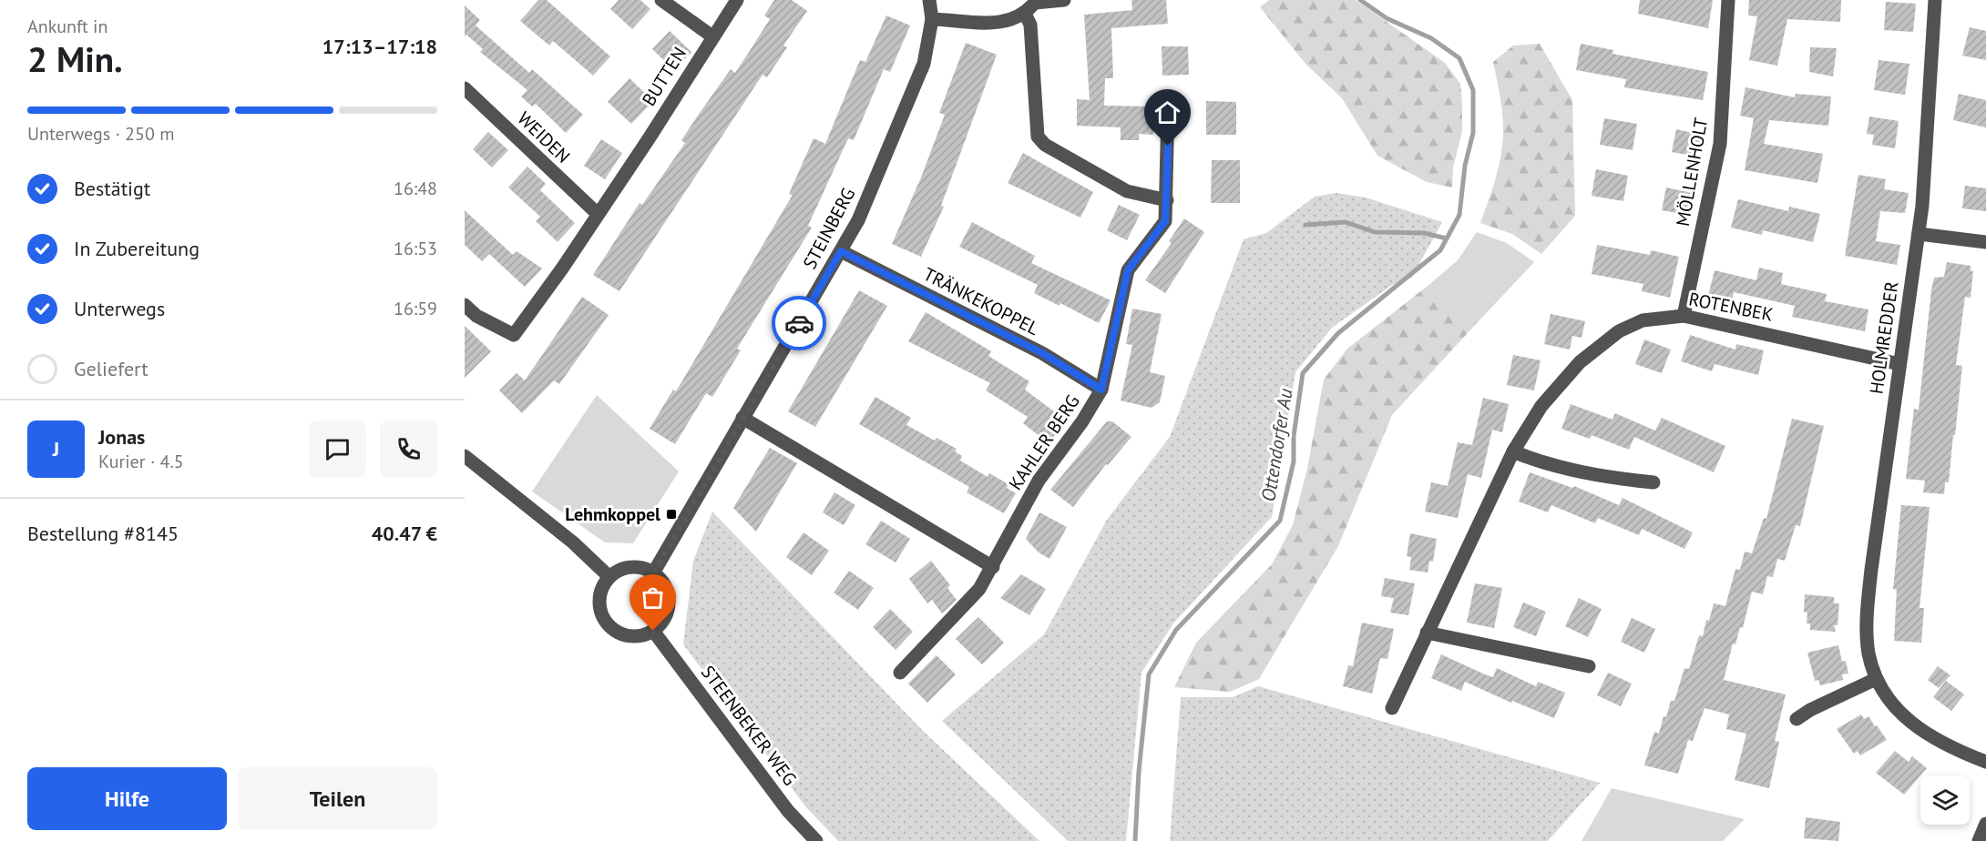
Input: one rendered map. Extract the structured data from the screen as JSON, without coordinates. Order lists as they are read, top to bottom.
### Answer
{
  "streets": {
    "street": [
      "BUTTEN",
      "WEIDEN",
      "MÖLLENHOLT",
      "STEINBERG",
      "TRÄNKEKOPPEL",
      "ROTENBEK",
      "HOLMREDDER",
      "KAHLER BERG",
      "STEENBEKER WEG"
    ]
  },
  "crossings": [
    ["BUTTEN", "WEIDEN"],
    ["MÖLLENHOLT", "ROTENBEK"],
    ["STEINBERG", "TRÄNKEKOPPEL"],
    ["STEINBERG", "STEENBEKER WEG"],
    ["TRÄNKEKOPPEL", "KAHLER BERG"],
    ["ROTENBEK", "HOLMREDDER"]
  ],
  "water": ["Ottendorfer Au"],
  "places": {
    "transit": ["Lehmkoppel"]
  },
  "page": {
    "heading": ["2 Min.", "Ankunft in", "17:13–17:18"],
    "panel": [
      "Jonas",
      "Kurier · 4.5",
      "Bestellung #8145",
      "40.47 €"
    ],
    "bar": "Unterwegs · 250 m",
    "list": [
      ["Bestätigt", "16:48"],
      ["In Zubereitung", "16:53"],
      ["Unterwegs", "16:59"],
      "Geliefert"
    ],
    "round": "J",
    "buttons": ["Hilfe", "Teilen"]
  }
}
